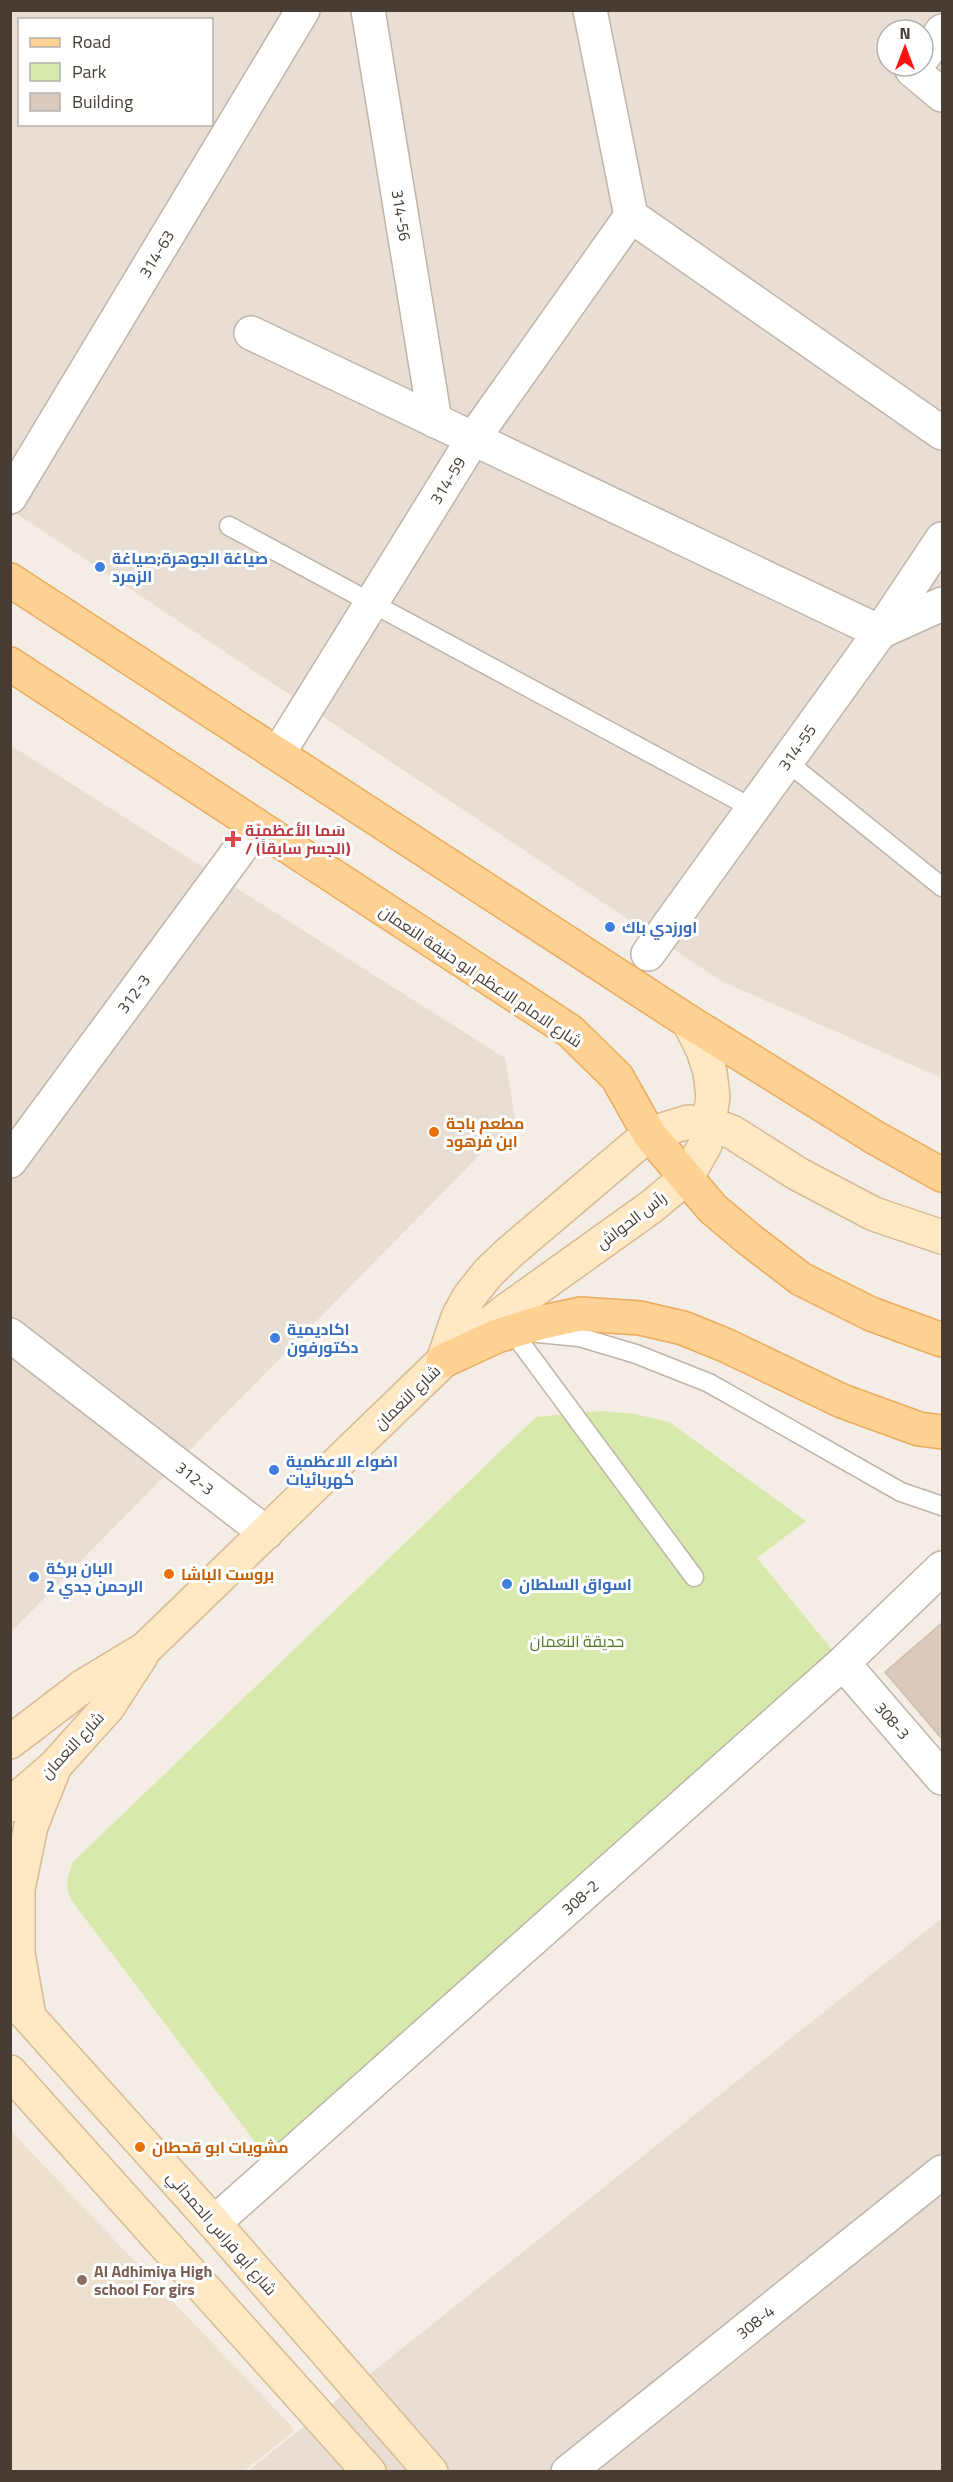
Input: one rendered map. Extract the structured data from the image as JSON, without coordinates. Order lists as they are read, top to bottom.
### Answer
{
  "streets": {
    "main road": ["شارع الامام الاعظم ابو حنيفة النعمان"],
    "street": [
      "314-56",
      "314-63",
      "314-59",
      "314-55",
      "312-3",
      "رآس الحواش",
      "شارع النعمان",
      "308-3",
      "308-2",
      "شارع أبو فراس الحمداني",
      "308-4"
    ]
  },
  "crossings": [
    ["شارع الامام الاعظم ابو حنيفة النعمان", "312-3"],
    ["شارع الامام الاعظم ابو حنيفة النعمان", "رآس الحواش"],
    ["شارع الامام الاعظم ابو حنيفة النعمان", "شارع النعمان"],
    ["312-3", "شارع النعمان"],
    ["رآس الحواش", "شارع النعمان"],
    ["308-3", "308-2"],
    ["308-2", "شارع أبو فراس الحمداني"]
  ],
  "parks": ["حديقة النعمان"],
  "places": {
    "other": [
      "صياغة الجوهرة;صياغة الزمرد",
      "اورزدي باك",
      "مطعم باجة ابن فرهود",
      "اكاديمية دكتورفون",
      "اضواء الاعظمية كهربائيات",
      "بروست الباشا",
      "البان بركة الرحمن جدي 2",
      "اسواق السلطان",
      "مشويات ابو قحطان",
      "Al Adhimiya High school For girs"
    ],
    "health": ["سَما الأعظميّة / (الجسر سابقاً)"]
  },
  "legend": ["Road", "Park", "Building"],
  "north": "top"
}
